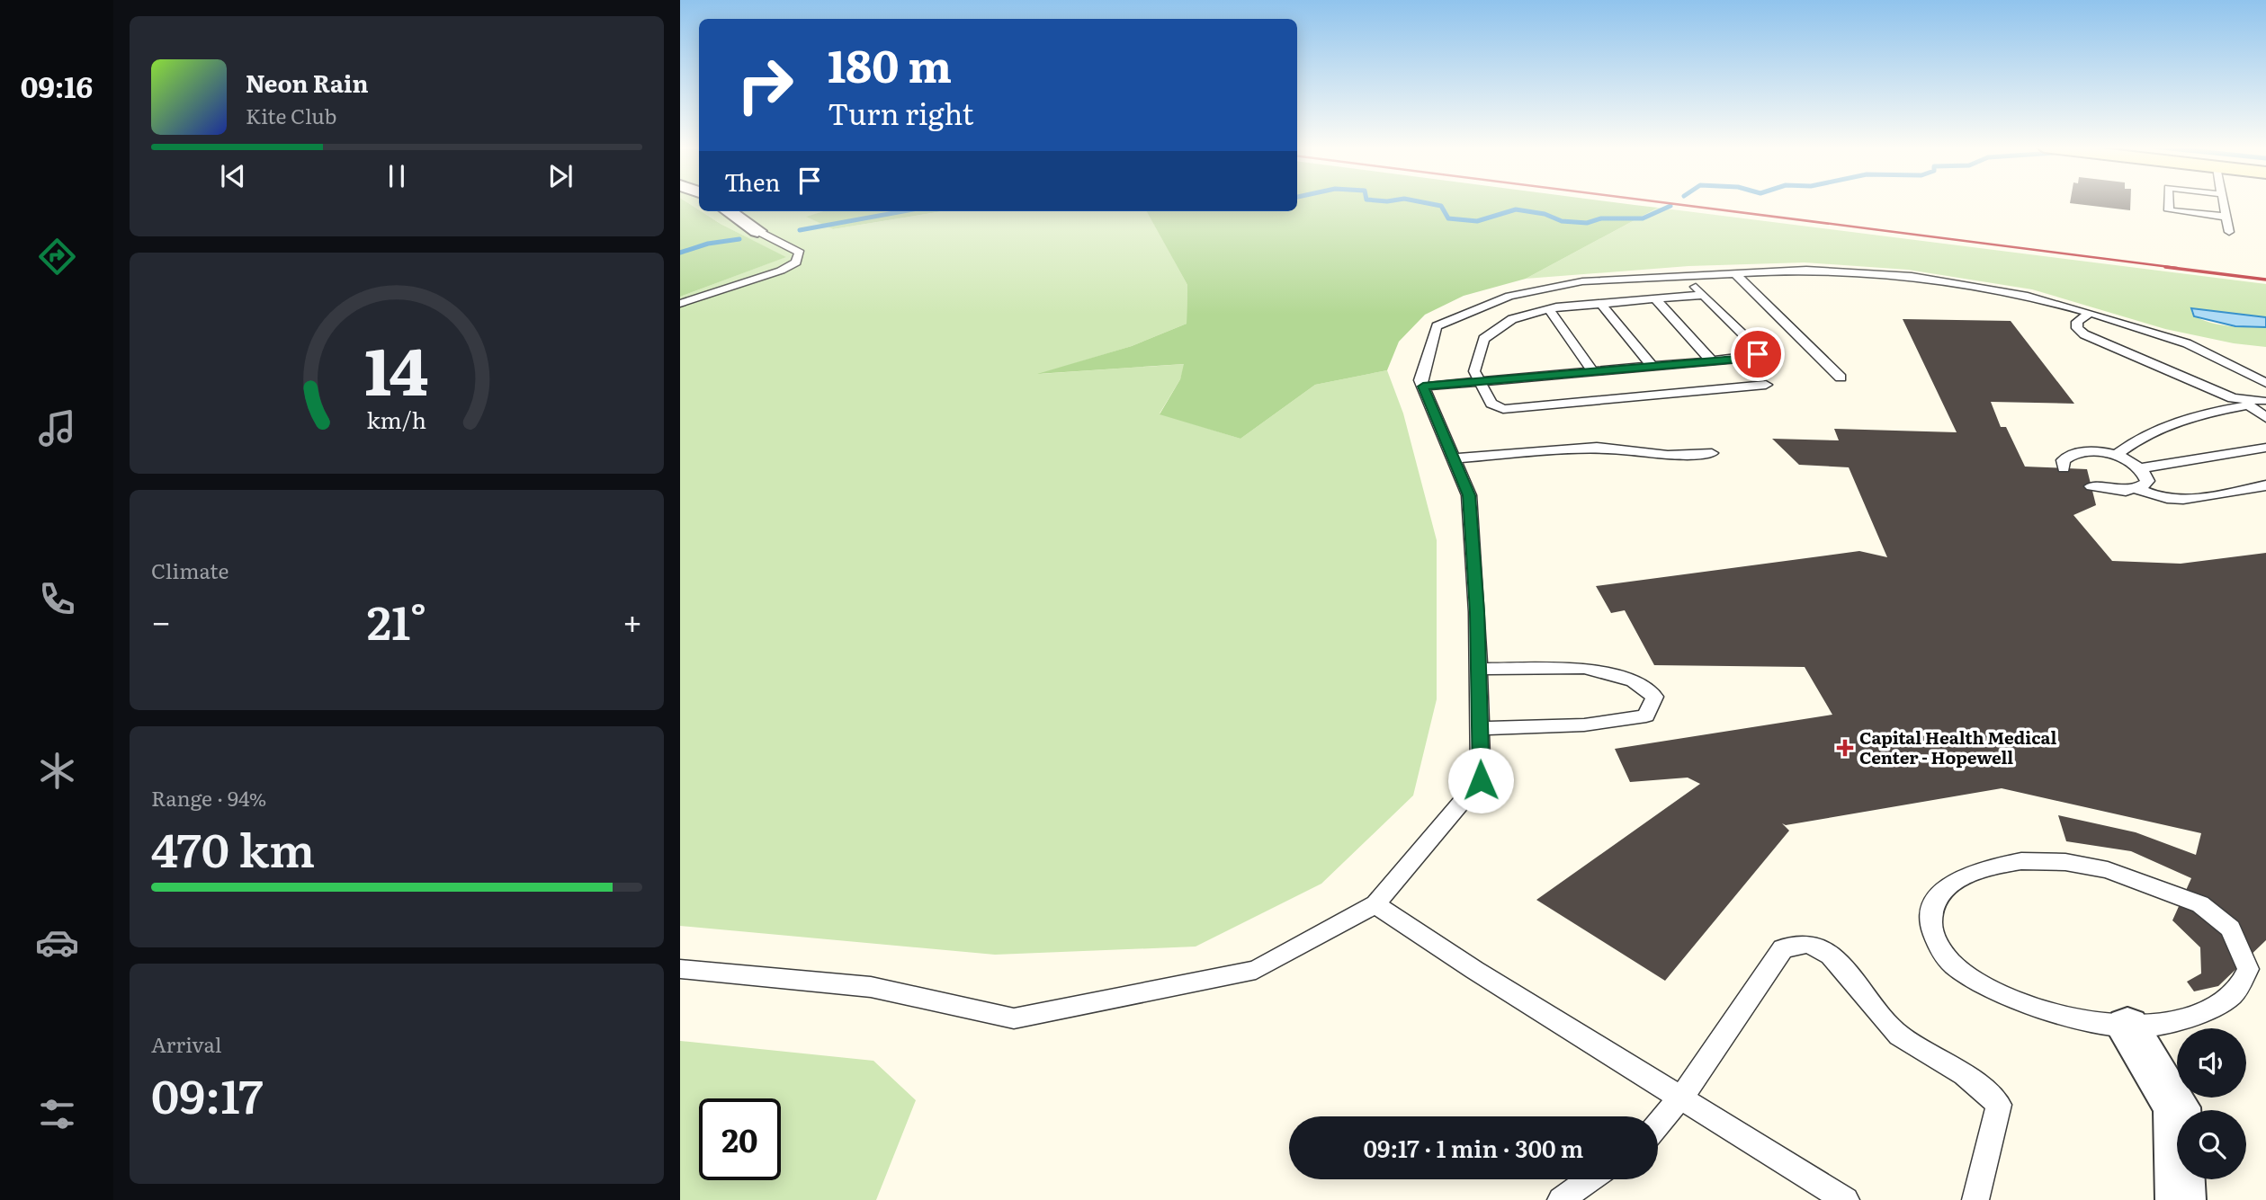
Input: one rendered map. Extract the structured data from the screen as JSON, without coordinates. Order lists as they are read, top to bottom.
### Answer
{
  "places": {
    "health": ["Capital Health Medical Center - Hopewell"]
  },
  "page": {
    "tabs": "09:16",
    "turn": ["180 m", "Turn right"],
    "song": ["Neon Rain", "Kite Club"],
    "then": "Then",
    "tile": [
      "Climate",
      ["Range · 94%", "470 km"],
      ["Arrival", "09:17"]
    ],
    "heat": ["−", "21°", "+"],
    "limit": "20",
    "trip": "09:17 · 1 min · 300 m",
    "gauge": ["14", "km/h"]
  }
}
